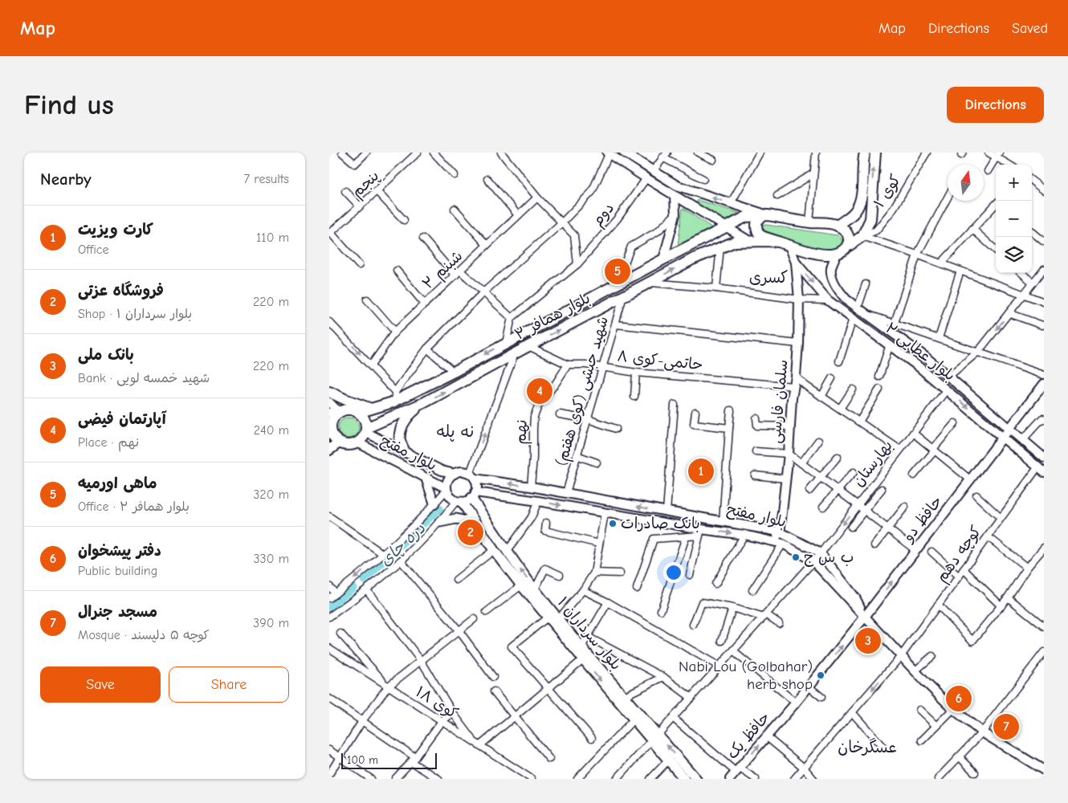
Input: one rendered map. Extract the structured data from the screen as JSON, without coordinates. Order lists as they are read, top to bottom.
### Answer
{
  "streets": {
    "main road": ["بلوار همافر ۲", "بلوار سرداران ۱"],
    "street": [
      "پنجم",
      "کوی ۱",
      "دوم",
      "شبنم ۲",
      "بلوار عطایی ۲",
      "حاتمی-کوی ۸",
      "شهید حبشی (کوی هفتم)",
      "سلمان فارسی",
      "نهم",
      "بلوار مفتح",
      "بهارستان",
      "حافظ دو",
      "کوچه دهم",
      "کوی ۱۸",
      "حافظ یک"
    ]
  },
  "crossings": [
    ["بلوار همافر ۲", "حاتمی-کوی ۸"],
    ["بلوار همافر ۲", "شهید حبشی (کوی هفتم)"],
    ["بلوار همافر ۲", "بلوار مفتح"],
    ["بلوار عطایی ۲", "سلمان فارسی"],
    ["بلوار عطایی ۲", "بهارستان"],
    ["بلوار عطایی ۲", "حافظ دو"],
    ["بلوار عطایی ۲", "کوچه دهم"],
    ["حاتمی-کوی ۸", "شهید حبشی (کوی هفتم)"],
    ["حاتمی-کوی ۸", "سلمان فارسی"],
    ["حاتمی-کوی ۸", "نهم"],
    ["شهید حبشی (کوی هفتم)", "بلوار مفتح"],
    ["سلمان فارسی", "بلوار مفتح"],
    ["نهم", "بلوار مفتح"],
    ["بلوار مفتح", "بهارستان"],
    ["بلوار مفتح", "حافظ دو"],
    ["بلوار مفتح", "بلوار سرداران ۱"],
    ["بلوار مفتح", "حافظ یک"],
    ["بهارستان", "بلوار سرداران ۱"],
    ["حافظ دو", "حافظ یک"]
  ],
  "one_way": ["حافظ یک"],
  "districts": ["کسری", "نه پله", "عسگرخان"],
  "water": ["دره چای"],
  "places": ["بانک صادرات", "ب س ج", "Nabi Lou (Golbahar) herb shop"],
  "scale_bar": "100 m",
  "north": "top",
  "page": {
    "header": "Map",
    "nav": ["Map", "Directions", "Saved"],
    "buttons": [
      "Directions",
      ["Save", "Share"]
    ],
    "title": "Find us",
    "heading": ["Nearby", "7 results"],
    "map_buttons": ["+", "−"],
    "list": [
      {
        "mark": "1",
        "name": "کارت ویزیت",
        "note": "Office",
        "value": "110 m"
      },
      {
        "mark": "2",
        "name": "فروشگاه عزتی",
        "note": "Shop · بلوار سرداران ۱",
        "value": "220 m"
      },
      {
        "mark": "3",
        "name": "بانک ملی",
        "note": "Bank · شهید خمسه لویی",
        "value": "220 m"
      },
      {
        "mark": "4",
        "name": "آپارتمان فیضی",
        "note": "Place · نهم",
        "value": "240 m"
      },
      {
        "mark": "5",
        "name": "ماهی اورمیه",
        "note": "Office · بلوار همافر ۲",
        "value": "320 m"
      },
      {
        "mark": "6",
        "name": "دفتر پیشخوان",
        "note": "Public building",
        "value": "330 m"
      },
      {
        "mark": "7",
        "name": "مسجد جنرال",
        "note": "Mosque · کوچه ۵ دلپسند",
        "value": "390 m"
      }
    ],
    "pins": [
      "5",
      "4",
      "1",
      "2",
      "3",
      "6",
      "7"
    ],
    "scale": "100 m"
  }
}
